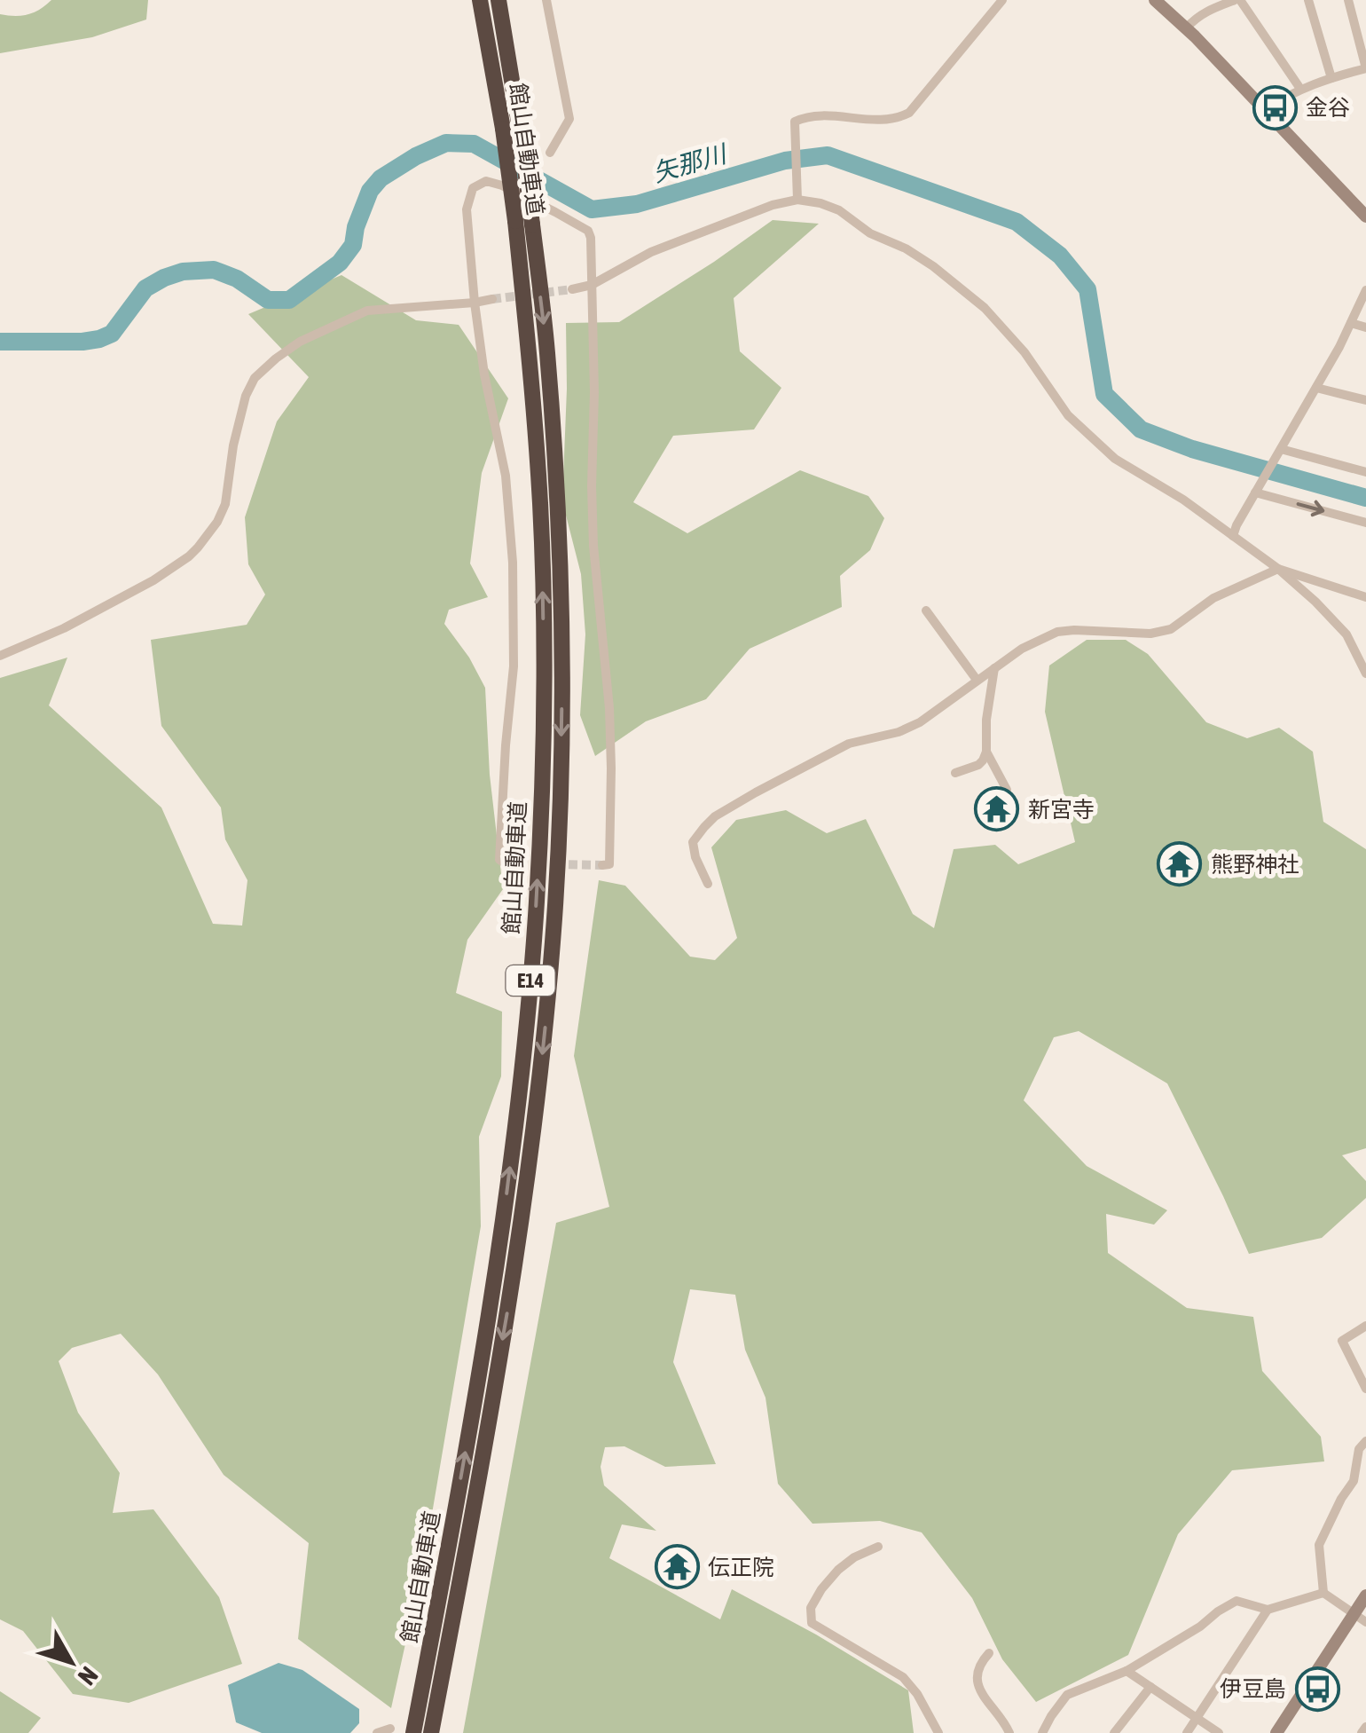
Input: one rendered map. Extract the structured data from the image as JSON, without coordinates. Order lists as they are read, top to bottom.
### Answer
{
  "streets": {
    "highway": ["館山自動車道", "E14"]
  },
  "water": ["矢那川"],
  "places": {
    "bus stop": ["金谷", "伊豆島"],
    "temple": ["新宮寺", "熊野神社", "伝正院"]
  },
  "north": "bottom right"
}
